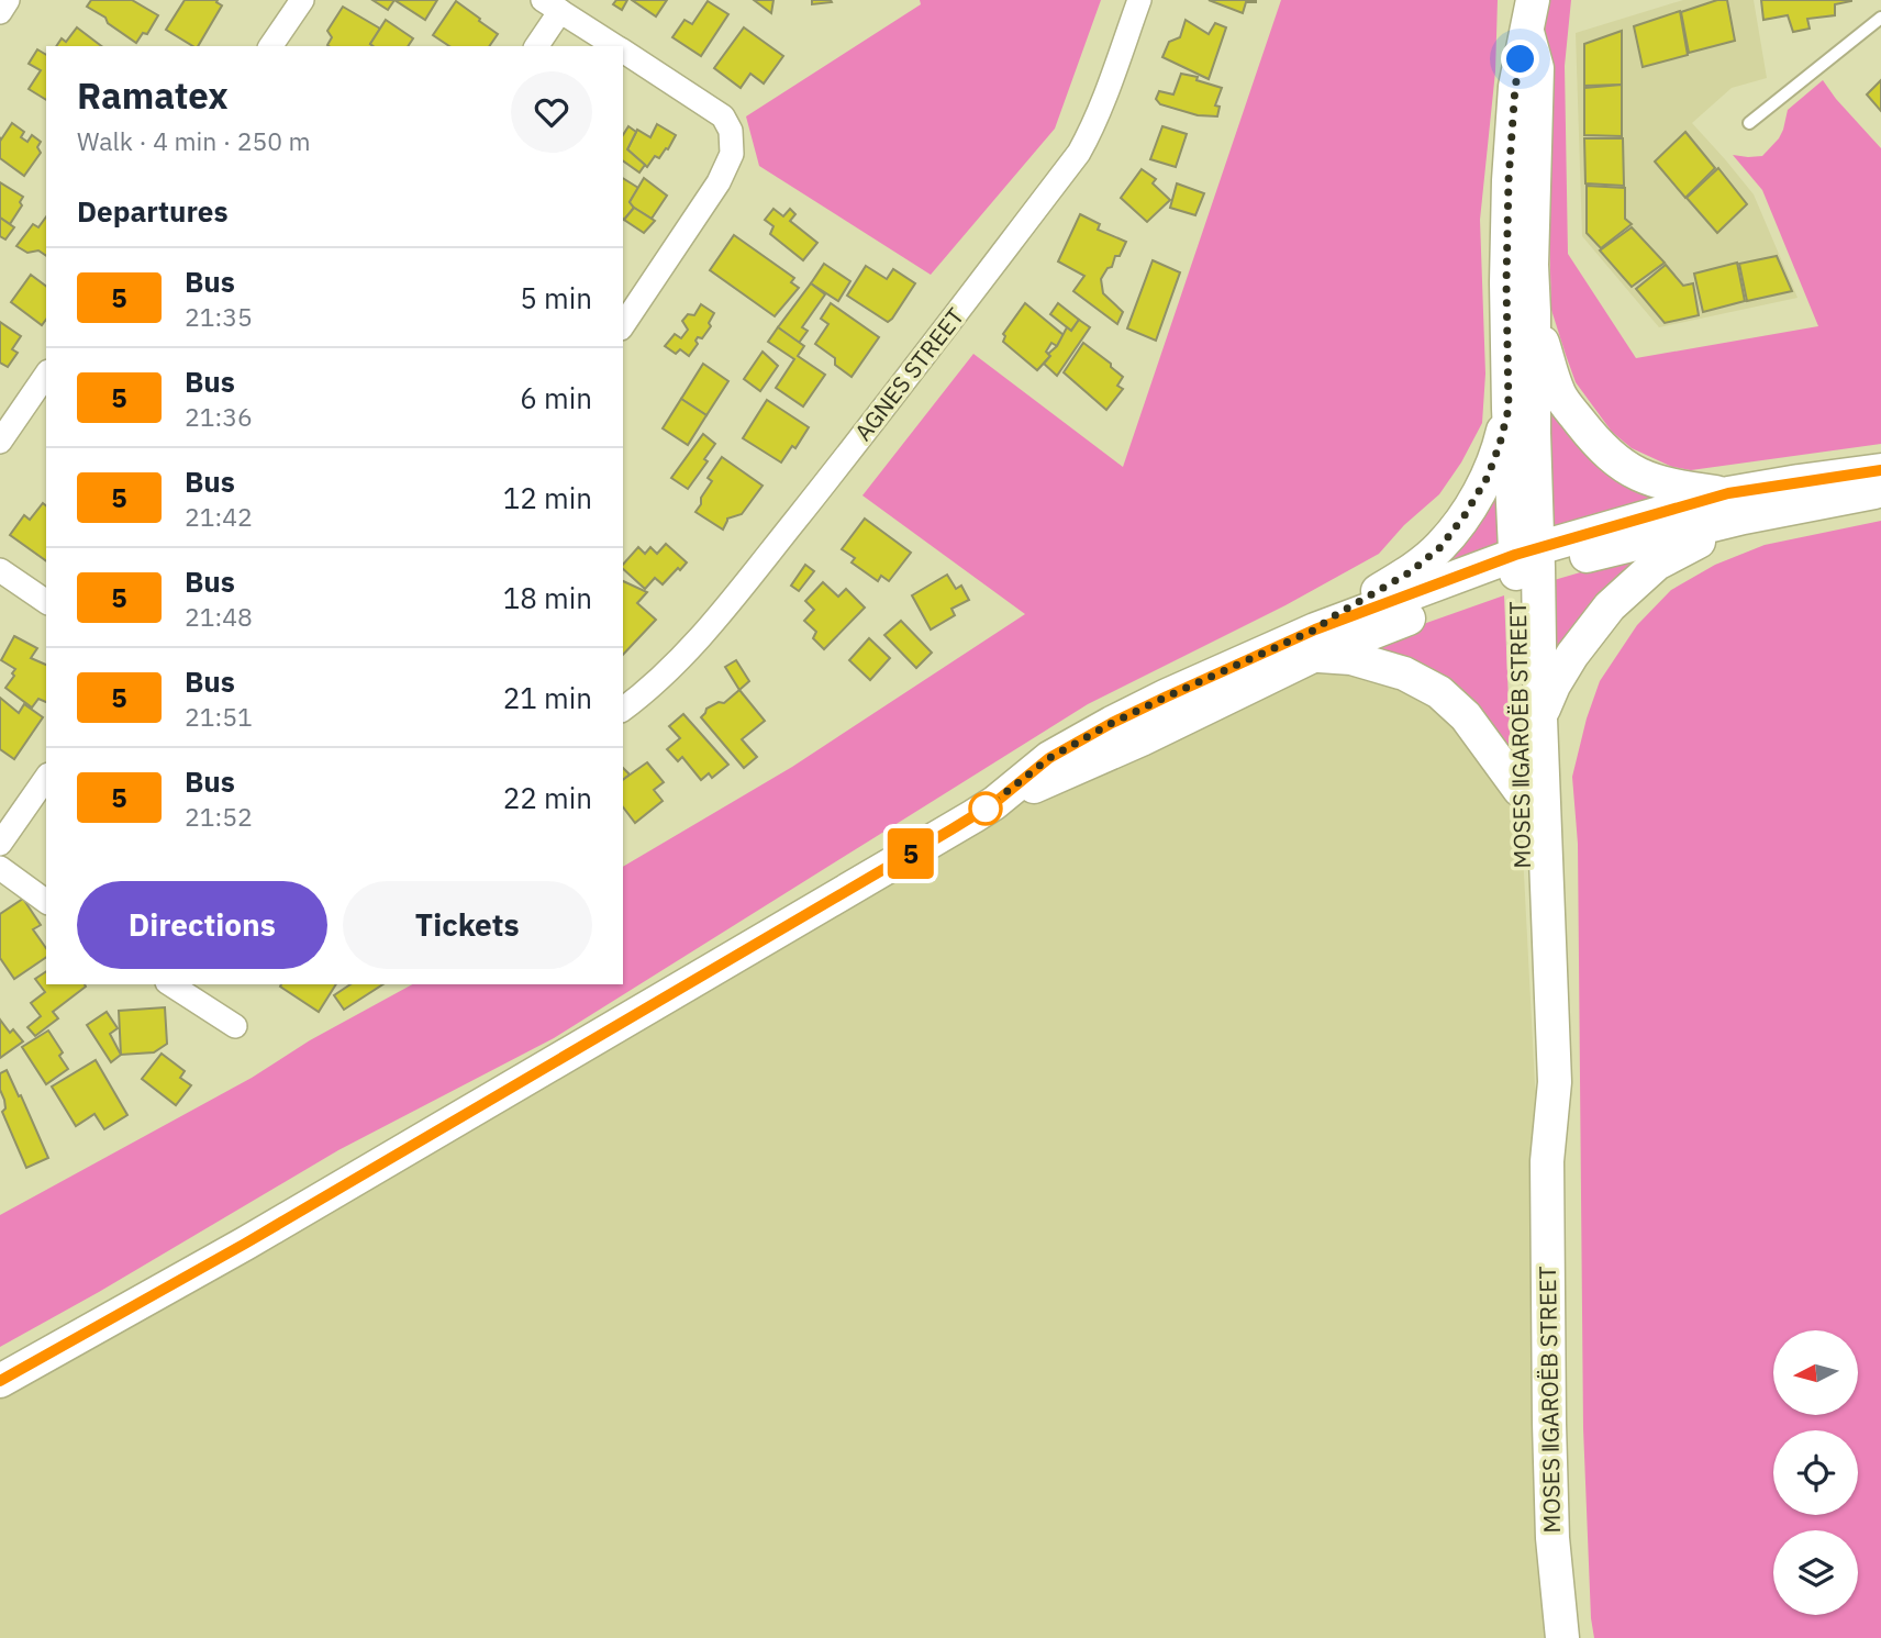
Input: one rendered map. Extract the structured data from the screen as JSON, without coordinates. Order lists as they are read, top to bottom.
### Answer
{
  "streets": {
    "main road": ["MOSES ǁGAROËB STREET"],
    "street": ["AGNES STREET"]
  },
  "lines": ["bus line 5"],
  "north": "left",
  "page": {
    "on_map": "5",
    "heading": [
      ["Ramatex", "Walk · 4 min · 250 m"],
      "Departures"
    ],
    "list": [
      {
        "mark": "5",
        "name": "Bus",
        "note": "21:35",
        "value": "5 min"
      },
      {
        "mark": "5",
        "name": "Bus",
        "note": "21:36",
        "value": "6 min"
      },
      {
        "mark": "5",
        "name": "Bus",
        "note": "21:42",
        "value": "12 min"
      },
      {
        "mark": "5",
        "name": "Bus",
        "note": "21:48",
        "value": "18 min"
      },
      {
        "mark": "5",
        "name": "Bus",
        "note": "21:51",
        "value": "21 min"
      },
      {
        "mark": "5",
        "name": "Bus",
        "note": "21:52",
        "value": "22 min"
      }
    ],
    "buttons": ["Directions", "Tickets"]
  }
}
